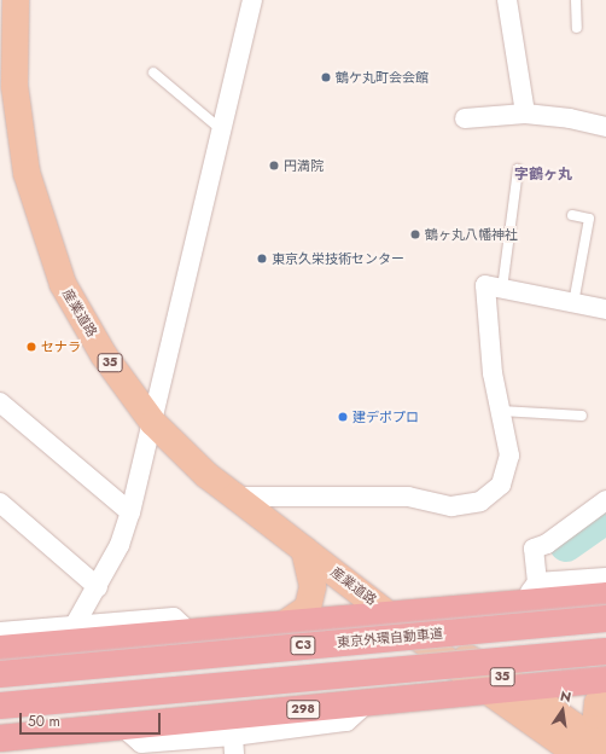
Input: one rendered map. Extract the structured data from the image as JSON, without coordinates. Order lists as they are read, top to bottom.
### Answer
{
  "streets": {
    "highway": ["東京外環自動車道", "C3", "298"],
    "main road": ["産業道路", "35"]
  },
  "crossings": [
    ["産業道路", "298"]
  ],
  "districts": ["字鶴ヶ丸"],
  "places": [
    "鶴ケ丸町会会館",
    "円満院",
    "鶴ヶ丸八幡神社",
    "東京久栄技術センター",
    "セナラ",
    "建デポプロ"
  ],
  "scale_bar": "50 m",
  "north": "top"
}
